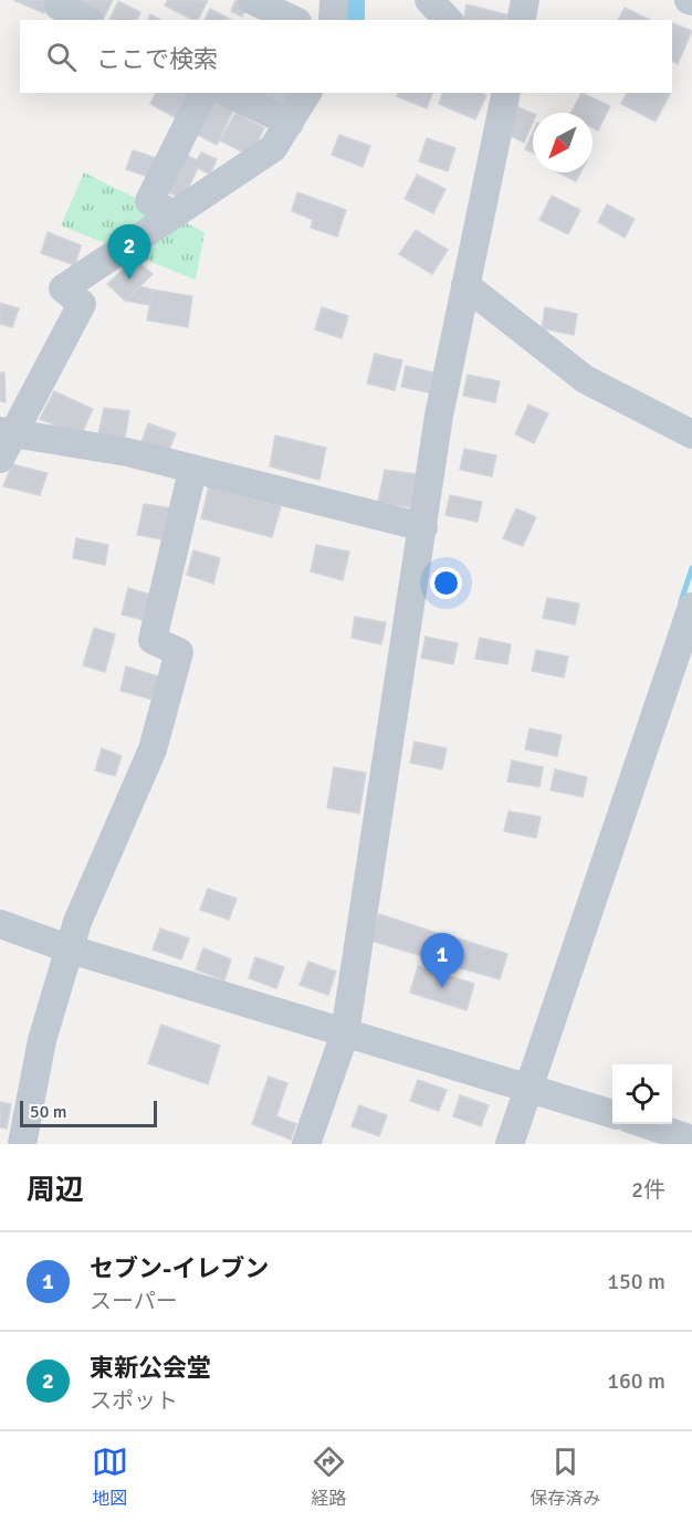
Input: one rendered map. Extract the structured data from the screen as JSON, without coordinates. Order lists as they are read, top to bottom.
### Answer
{
  "scale_bar": "50 m",
  "north": "bottom left",
  "page": {
    "search": "ここで検索",
    "pins": ["2", "1"],
    "scale": "50 m",
    "heading": ["周辺", "2件"],
    "list": [
      {
        "mark": "1",
        "name": "セブン-イレブン",
        "note": "スーパー",
        "value": "150 m"
      },
      {
        "mark": "2",
        "name": "東新公会堂",
        "note": "スポット",
        "value": "160 m"
      }
    ],
    "nav": ["地図", "経路", "保存済み"]
  }
}
